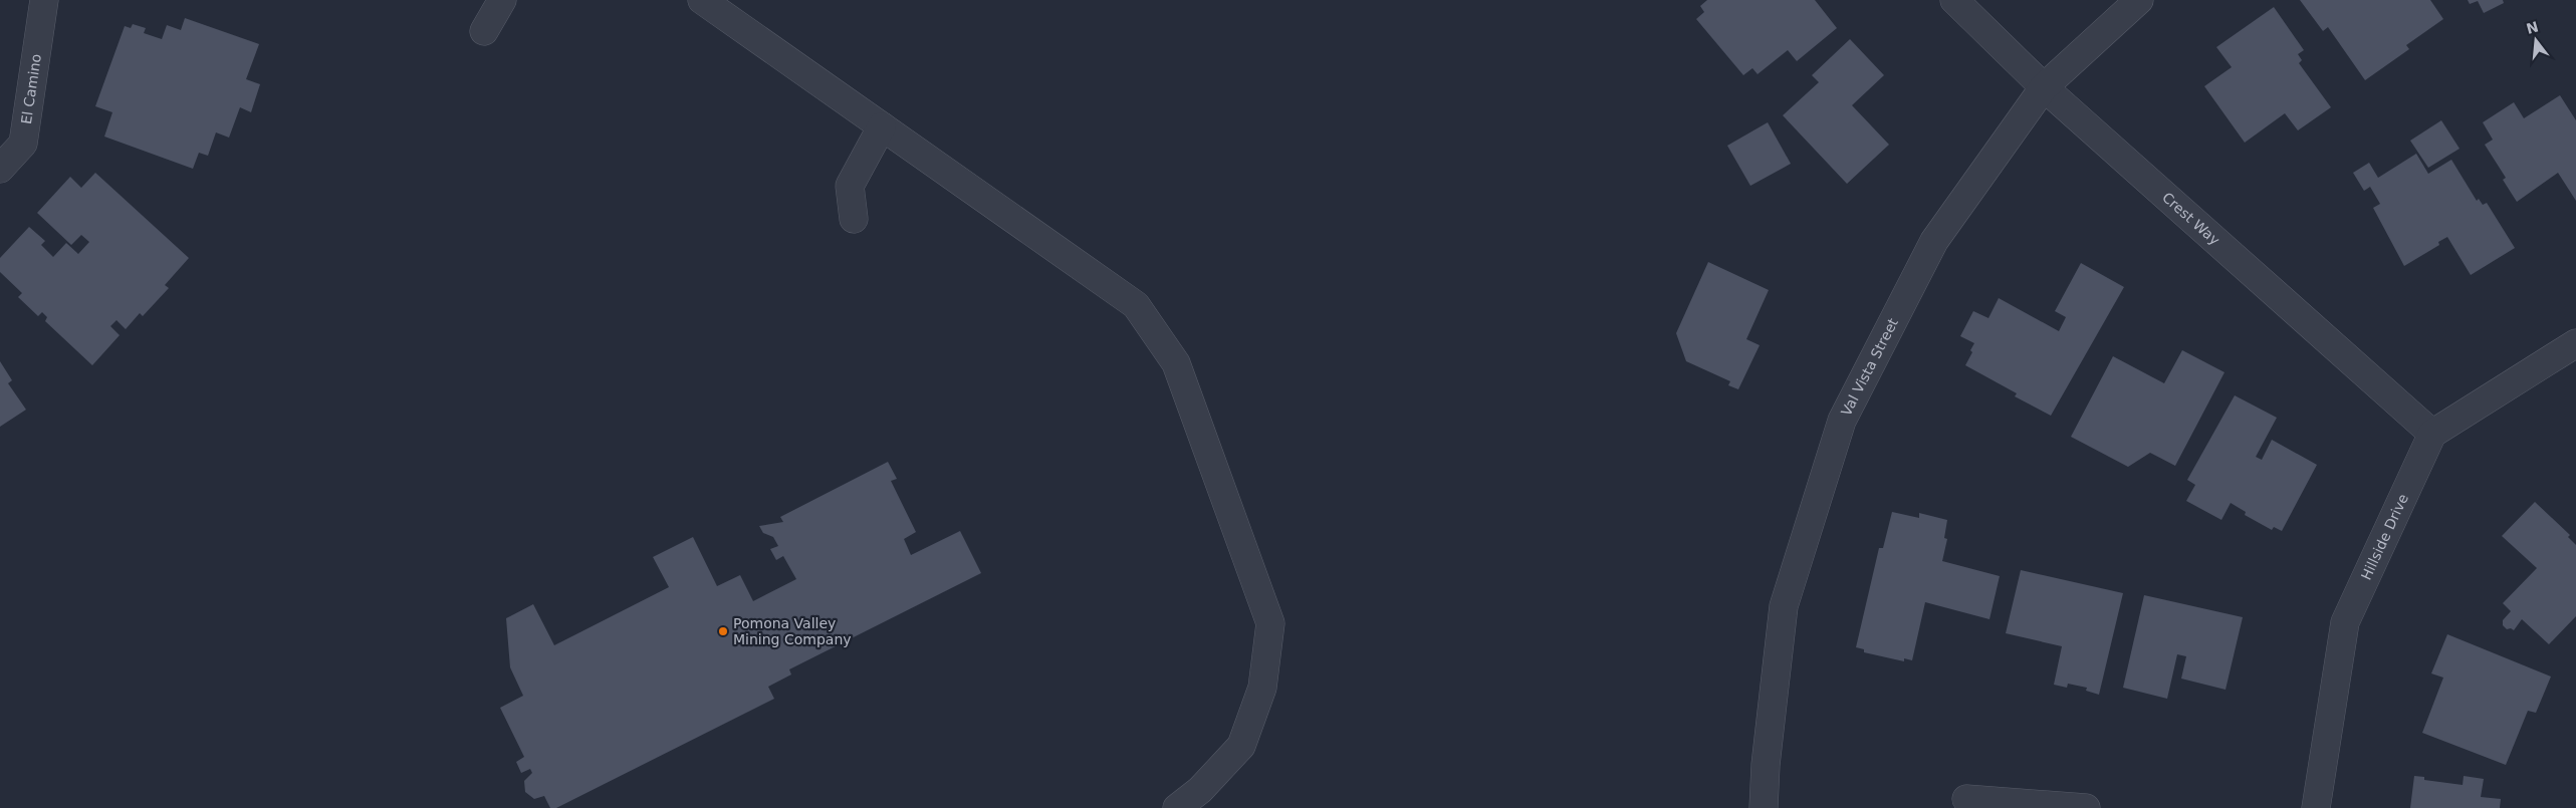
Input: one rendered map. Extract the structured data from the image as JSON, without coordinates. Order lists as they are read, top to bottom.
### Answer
{
  "streets": {
    "street": [
      "El Camino",
      "Crest Way",
      "Val Vista Street",
      "Hillside Drive"
    ]
  },
  "crossings": [
    ["Crest Way", "Val Vista Street"],
    ["Crest Way", "Hillside Drive"]
  ],
  "places": ["Pomona Valley Mining Company"],
  "north": "top"
}
